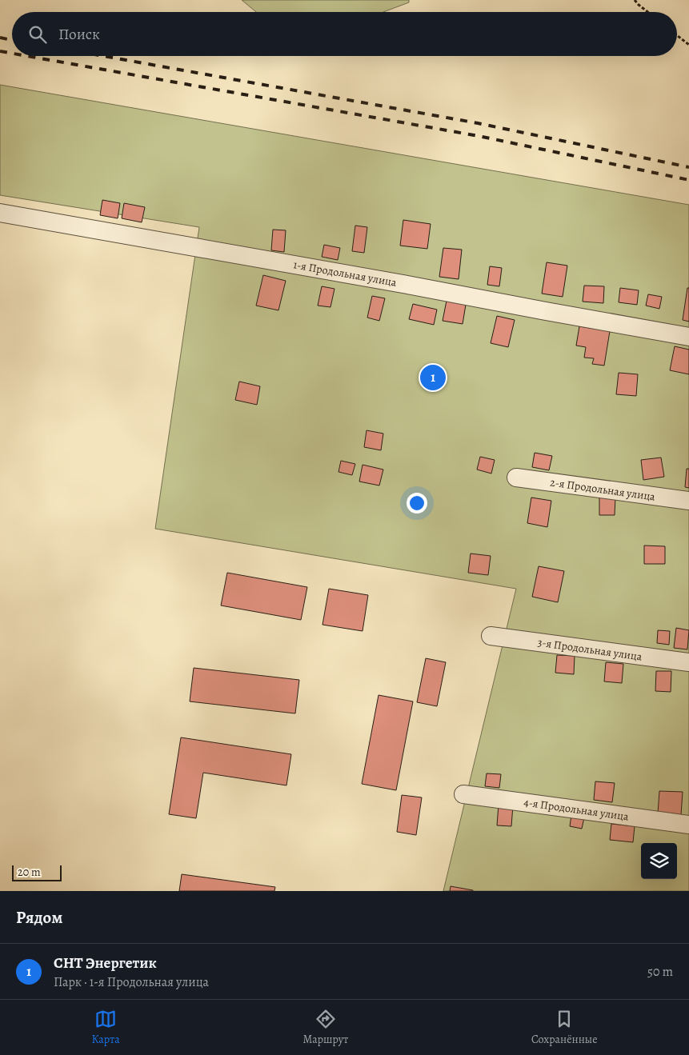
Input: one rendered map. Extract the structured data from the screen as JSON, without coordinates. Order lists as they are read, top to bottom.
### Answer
{
  "streets": {
    "street": [
      "1-я Продольная улица",
      "2-я Продольная улица",
      "3-я Продольная улица",
      "4-я Продольная улица"
    ]
  },
  "scale_bar": "20 m",
  "page": {
    "search": "Поиск",
    "pins": "1",
    "scale": "20 m",
    "heading": "Рядом",
    "list": [
      {
        "mark": "1",
        "name": "СНТ Энергетик",
        "note": "Парк · 1-я Продольная улица",
        "value": "50 m"
      }
    ],
    "nav": ["Карта", "Маршрут", "Сохранённые"]
  }
}
